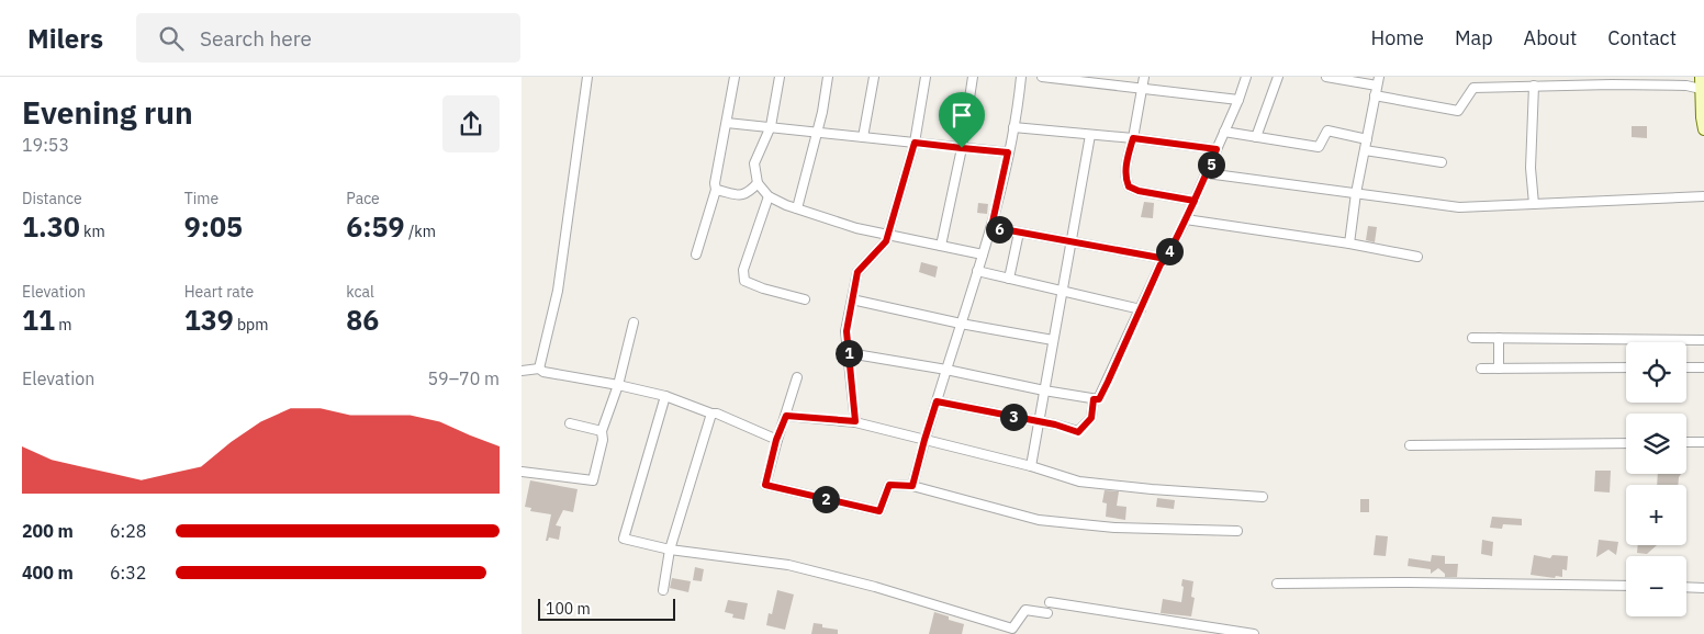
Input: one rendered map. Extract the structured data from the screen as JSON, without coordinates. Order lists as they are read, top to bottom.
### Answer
{
  "scale_bar": "100 m",
  "page": {
    "header": "Milers",
    "search": "Search here",
    "nav": [
      "Home",
      "Map",
      "About",
      "Contact"
    ],
    "heading": ["Evening run", "19:53"],
    "pins": [
      "5",
      "6",
      "4",
      "1",
      "3",
      "2"
    ],
    "stats": [
      ["Distance", "1.30 km"],
      ["Time", "9:05"],
      ["Pace", "6:59 /km"],
      ["Elevation", "11 m"],
      ["Heart rate", "139 bpm"],
      ["kcal", "86"]
    ],
    "map_buttons": ["+", "−"],
    "chart": ["Elevation", "59–70 m"],
    "list": [
      {
        "name": "200 m",
        "note": "6:28"
      },
      {
        "name": "400 m",
        "note": "6:32"
      }
    ],
    "scale": "100 m"
  }
}
